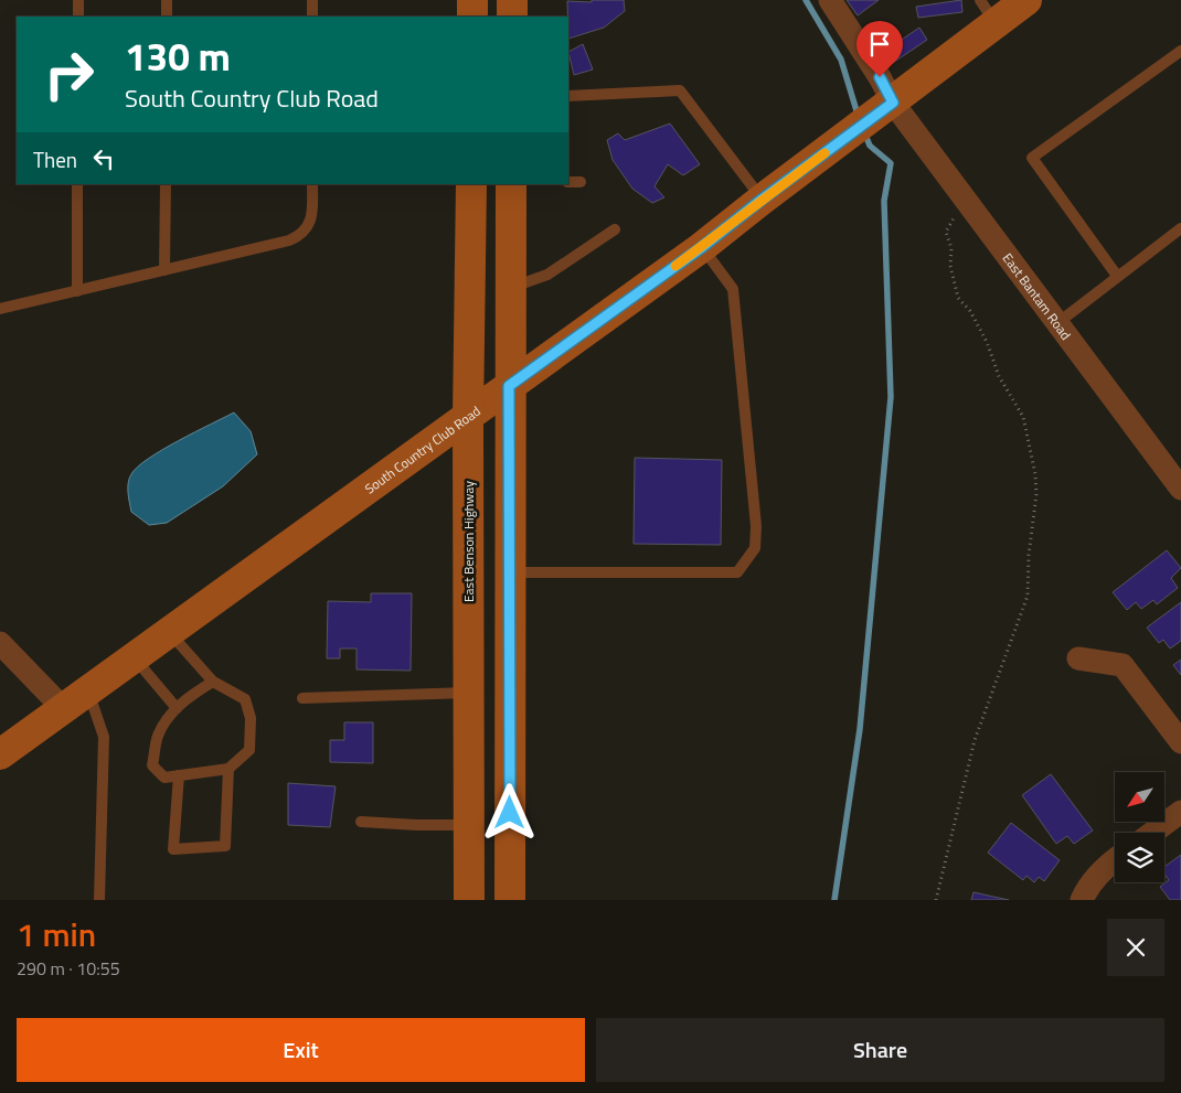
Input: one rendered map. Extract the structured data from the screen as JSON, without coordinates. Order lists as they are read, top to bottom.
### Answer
{
  "streets": {
    "main road": ["South Country Club Road", "East Benson Highway"],
    "street": ["East Bantam Road"]
  },
  "crossings": [
    ["East Bantam Road", "South Country Club Road"],
    ["South Country Club Road", "East Benson Highway"]
  ],
  "north": "bottom left",
  "page": {
    "turn": ["130 m", "South Country Club Road"],
    "then": "Then",
    "heading": ["1 min", "290 m · 10:55"],
    "buttons": ["Exit", "Share"]
  }
}
